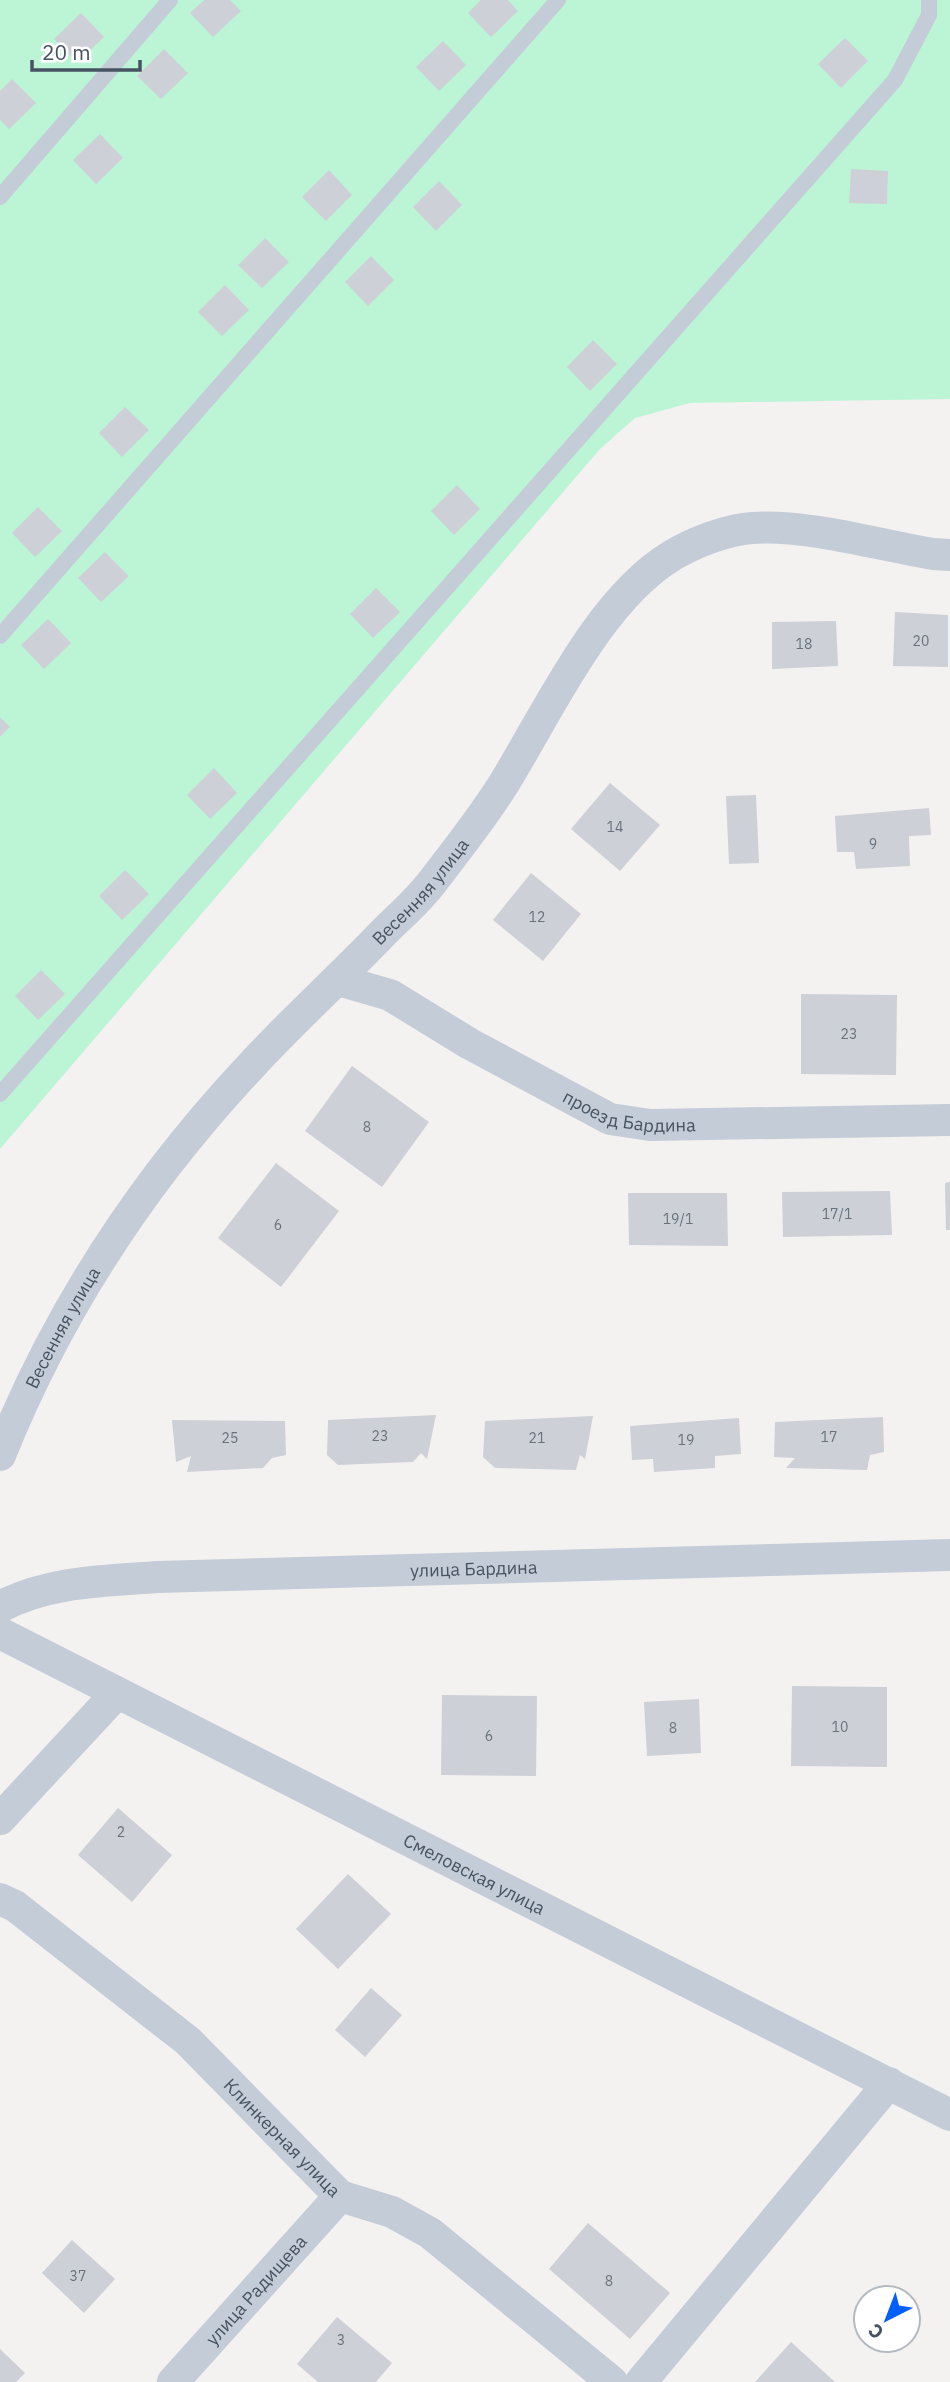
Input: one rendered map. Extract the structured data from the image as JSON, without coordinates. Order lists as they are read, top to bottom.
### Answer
{
  "streets": {
    "street": [
      "Весенняя улица",
      "проезд Бардина",
      "улица Бардина",
      "Смеловская улица",
      "Клинкерная улица",
      "улица Радищева"
    ]
  },
  "crossings": [
    ["Весенняя улица", "проезд Бардина"],
    ["Клинкерная улица", "улица Радищева"]
  ],
  "house_numbers": [
    "20",
    "18",
    "14",
    "9",
    "12",
    "23",
    "8",
    "17/1",
    "19/1",
    "6",
    "23",
    "17",
    "25",
    "21",
    "19",
    "10",
    "8",
    "6",
    "2",
    "37",
    "8",
    "3"
  ],
  "scale_bar": "20 m",
  "north": "bottom left"
}
